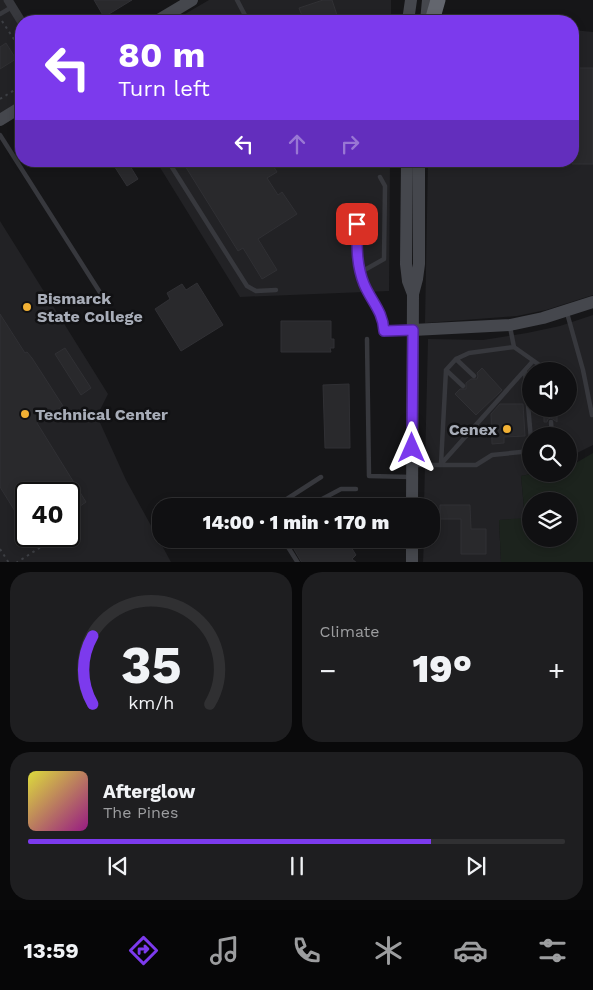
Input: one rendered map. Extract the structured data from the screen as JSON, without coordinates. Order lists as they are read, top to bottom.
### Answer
{
  "places": ["Bismarck State College", "Technical Center", "Cenex"],
  "page": {
    "turn": ["80 m", "Turn left"],
    "limit": "40",
    "trip": "14:00 · 1 min · 170 m",
    "tile": "Climate",
    "heat": ["−", "19°", "+"],
    "song": ["Afterglow", "The Pines"],
    "tabs": "13:59",
    "gauge": ["35", "km/h"]
  }
}
